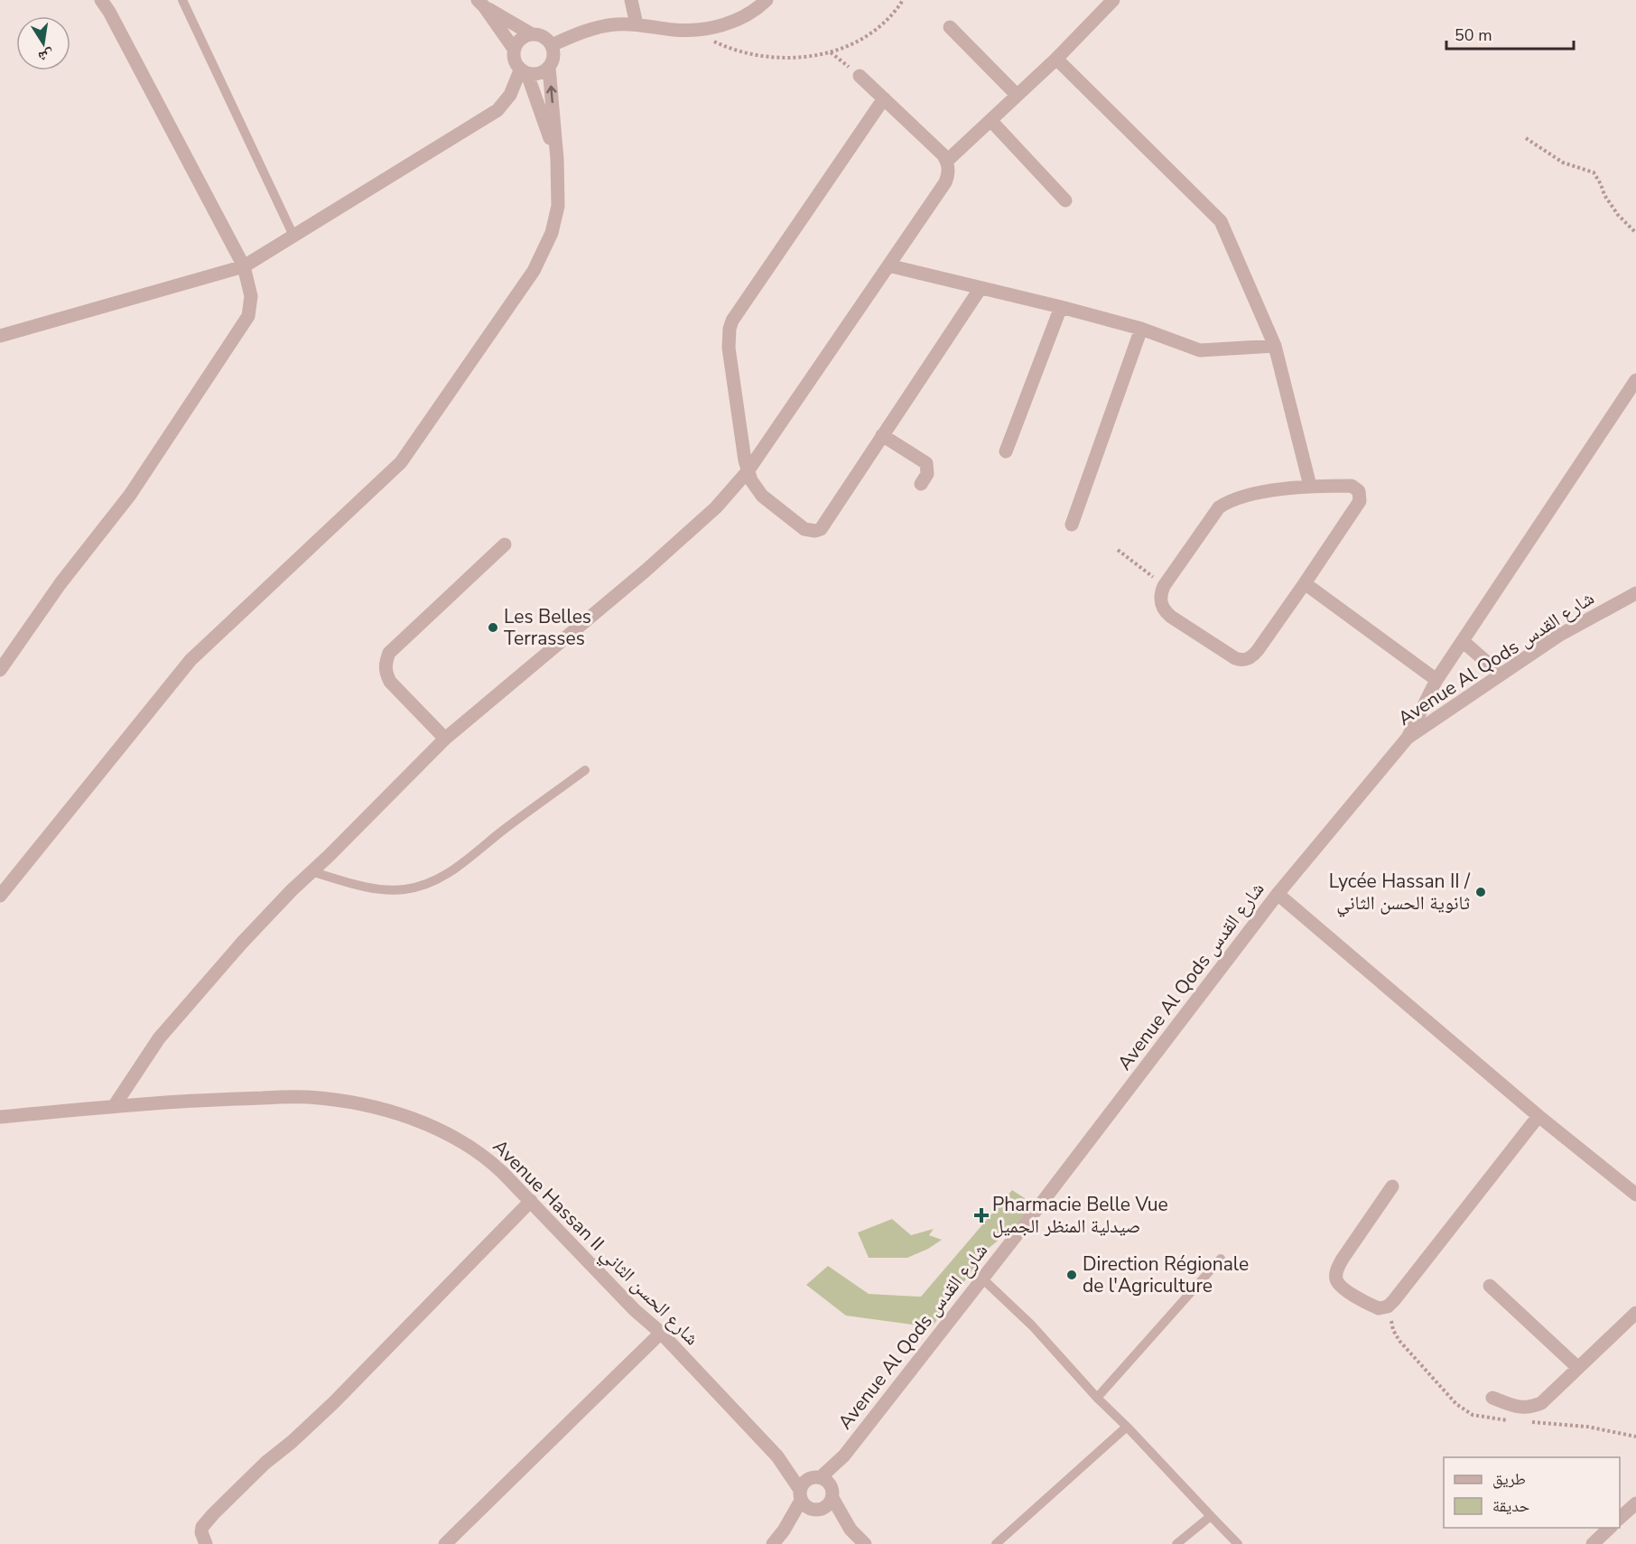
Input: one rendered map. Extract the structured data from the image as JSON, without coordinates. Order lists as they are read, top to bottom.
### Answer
{
  "streets": {
    "street": ["Avenue Al Qods شارع القدس", "Avenue Hassan II شارع الحسن الثاني"]
  },
  "crossings": [
    ["Avenue Al Qods شارع القدس", "Avenue Hassan II شارع الحسن الثاني"]
  ],
  "places": {
    "other": ["Les Belles Terrasses", "Lycée Hassan II / ثانوية الحسن الثاني", "Direction Régionale de l'Agriculture"],
    "health": ["Pharmacie Belle Vue صيدلية المنظر الجميل"]
  },
  "legend": ["طريق", "حديقة"],
  "scale_bar": "50 m",
  "north": "bottom"
}
